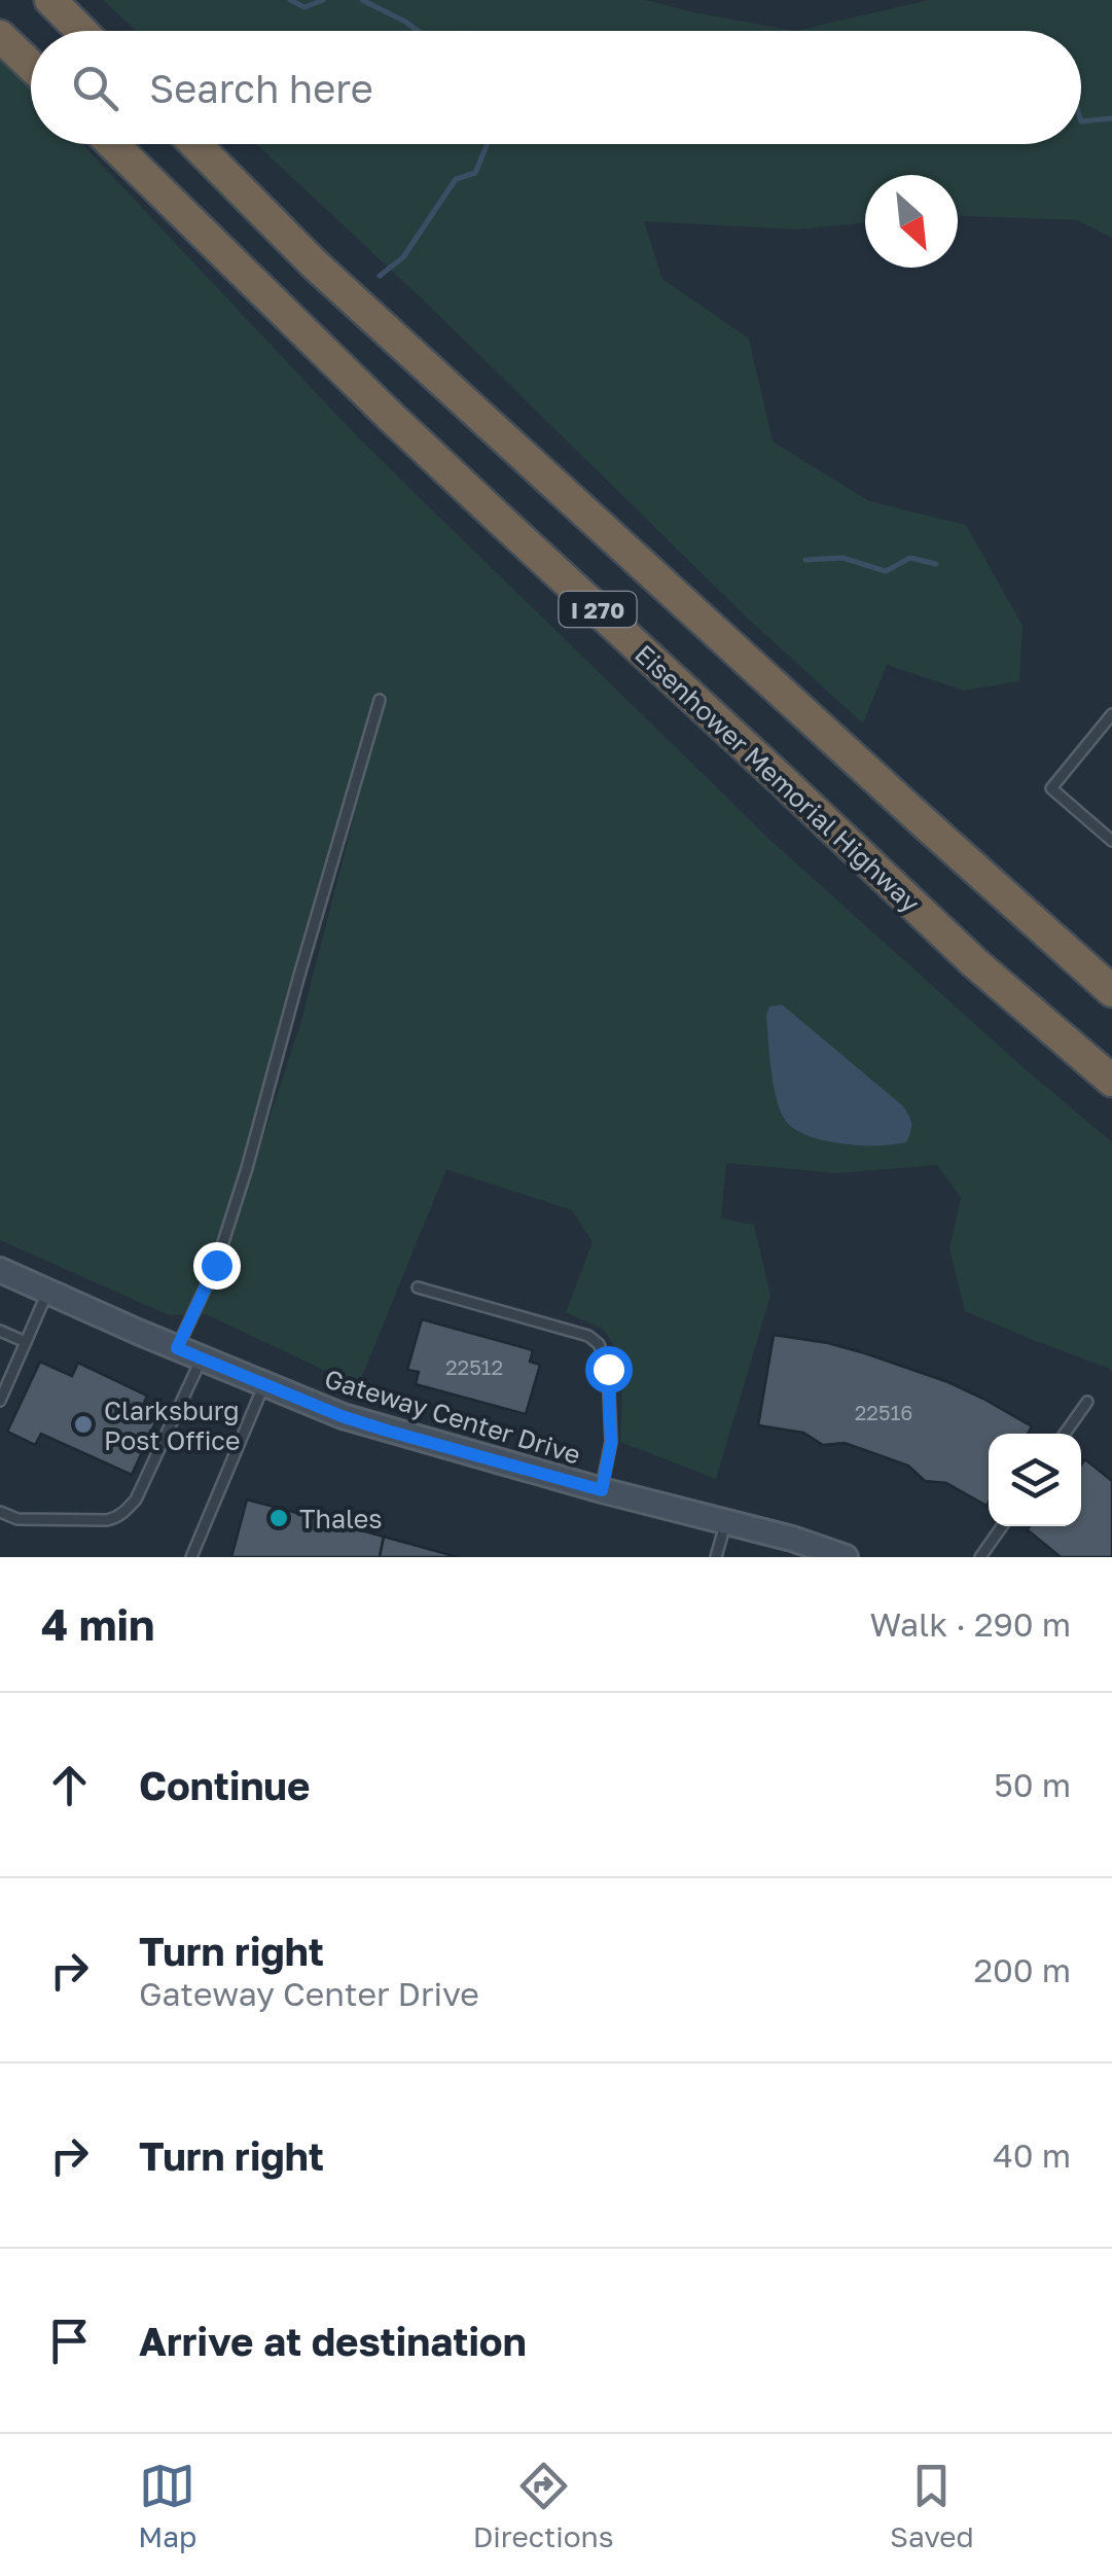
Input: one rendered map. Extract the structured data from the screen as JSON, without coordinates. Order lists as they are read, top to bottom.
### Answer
{
  "streets": {
    "highway": ["I 270", "Eisenhower Memorial Highway"],
    "street": ["Gateway Center Drive"]
  },
  "places": ["Clarksburg Post Office", "Thales"],
  "house_numbers": ["22512", "22516"],
  "north": "bottom right",
  "page": {
    "search": "Search here",
    "heading": ["4 min", "Walk · 290 m"],
    "list": [
      ["Continue", "50 m"],
      ["Turn right", "Gateway Center Drive", "200 m"],
      ["Turn right", "40 m"],
      "Arrive at destination"
    ],
    "nav": ["Map", "Directions", "Saved"]
  }
}
